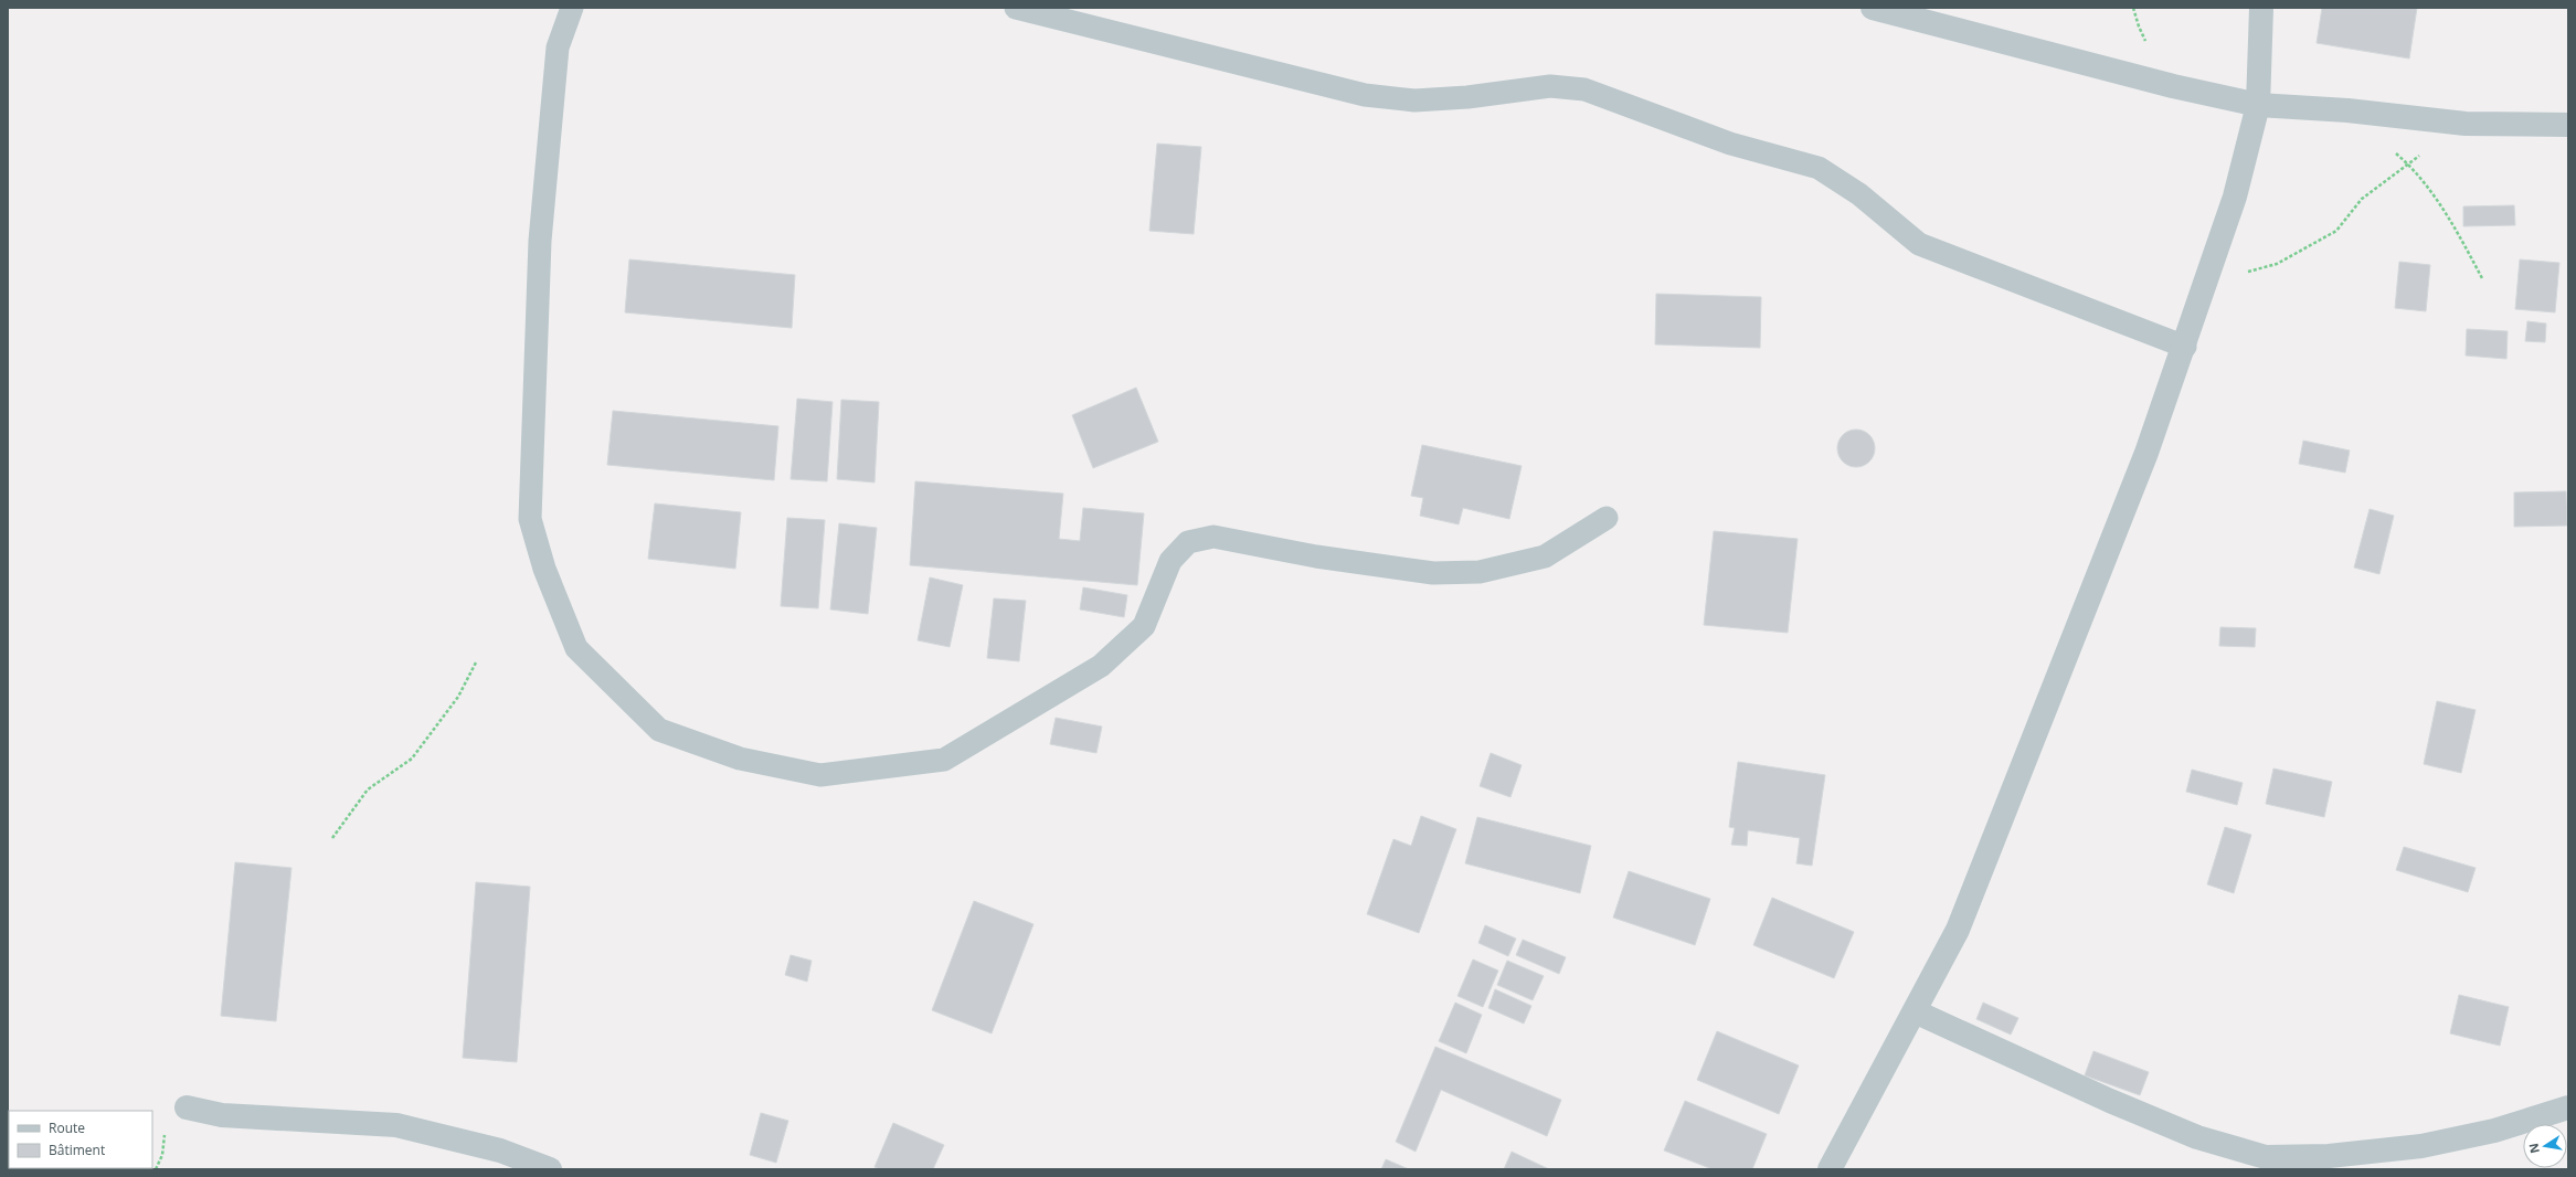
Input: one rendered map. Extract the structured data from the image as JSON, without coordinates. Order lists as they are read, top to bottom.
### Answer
{
  "legend": ["Route", "Bâtiment"],
  "north": "left"
}
